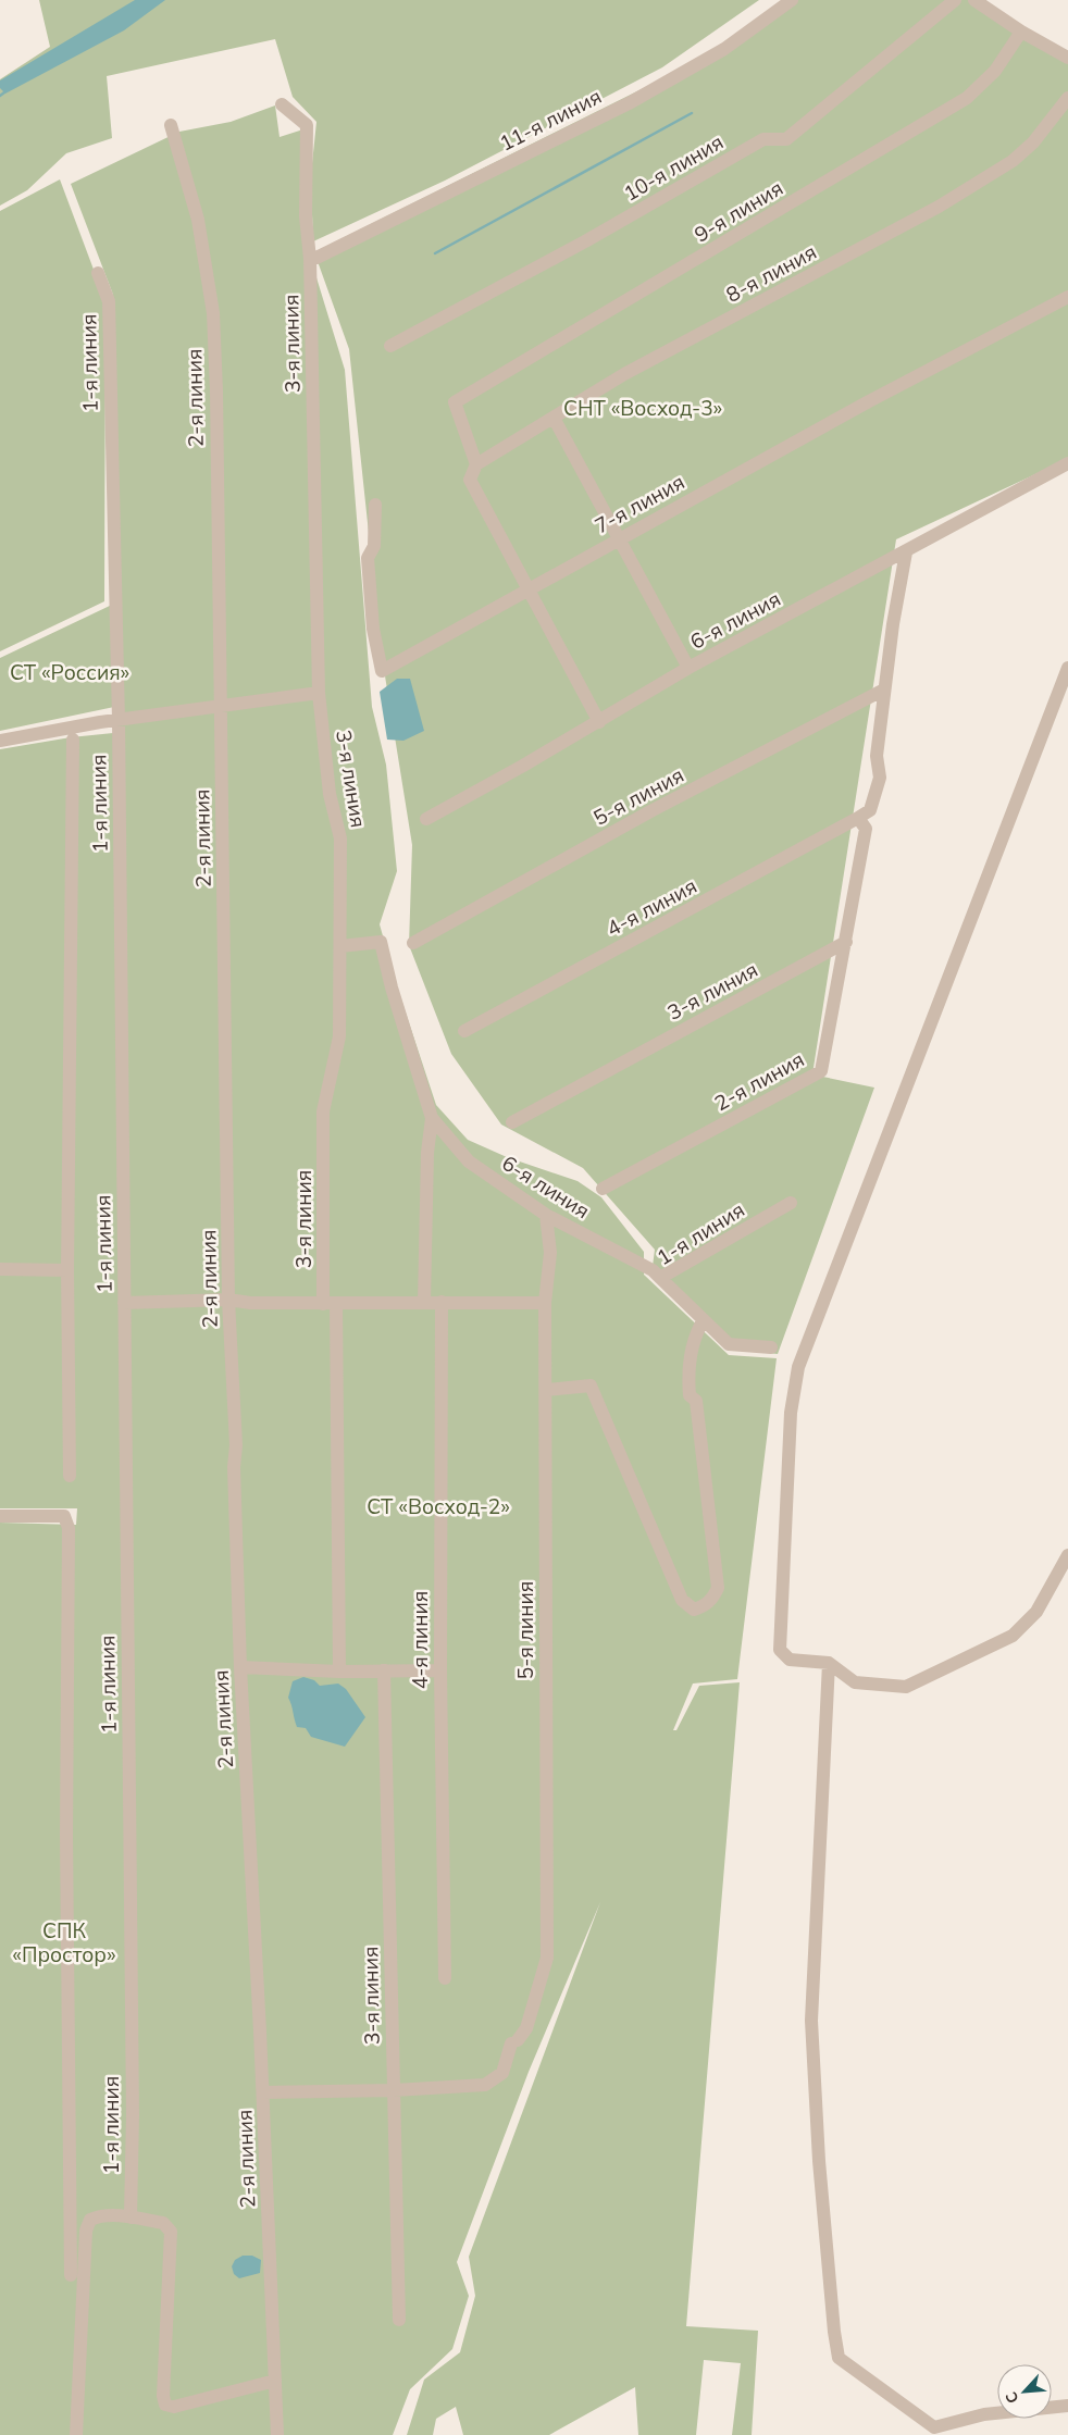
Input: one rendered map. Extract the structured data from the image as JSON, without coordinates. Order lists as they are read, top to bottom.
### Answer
{
  "streets": {
    "street": [
      "11-я линия",
      "10-я линия",
      "9-я линия",
      "8-я линия",
      "3-я линия",
      "1-я линия",
      "2-я линия",
      "7-я линия",
      "6-я линия",
      "5-я линия",
      "4-я линия"
    ]
  },
  "crossings": [
    ["11-я линия", "3-я линия"],
    ["9-я линия", "8-я линия"],
    ["3-я линия", "2-я линия"],
    ["3-я линия", "5-я линия"],
    ["1-я линия", "6-я линия"],
    ["2-я линия", "5-я линия"],
    ["6-я линия", "5-я линия"]
  ],
  "parks": [
    "СНТ «Восход-3»",
    "СТ «Россия»",
    "СТ «Восход-2»",
    "СПК «Простор»"
  ],
  "north": "bottom left"
}
